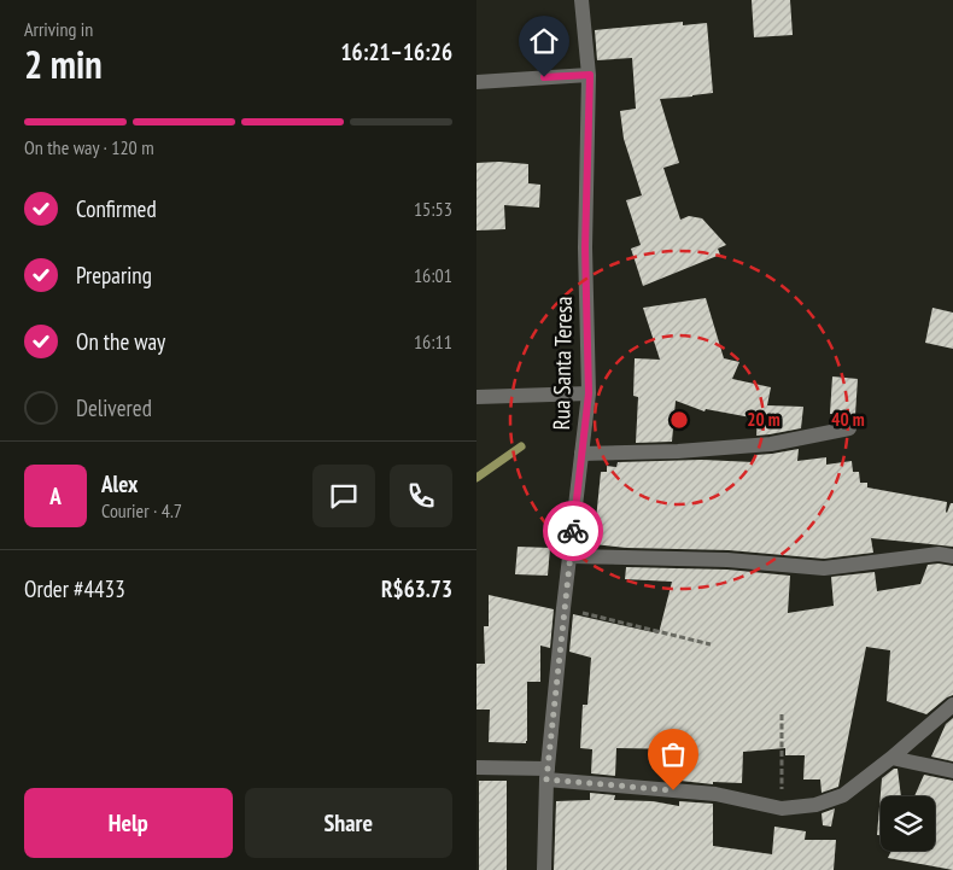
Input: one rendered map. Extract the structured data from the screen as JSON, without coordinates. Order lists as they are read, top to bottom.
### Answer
{
  "streets": {
    "street": ["Rua Santa Teresa"]
  },
  "page": {
    "heading": ["2 min", "Arriving in", "16:21–16:26"],
    "panel": [
      "Alex",
      "Courier · 4.7",
      "Order #4433",
      "R$63.73"
    ],
    "bar": "On the way · 120 m",
    "list": [
      ["Confirmed", "15:53"],
      ["Preparing", "16:01"],
      ["On the way", "16:11"],
      "Delivered"
    ],
    "round": "A",
    "buttons": ["Help", "Share"]
  },
  "rings": ["20 m", "40 m"]
}
